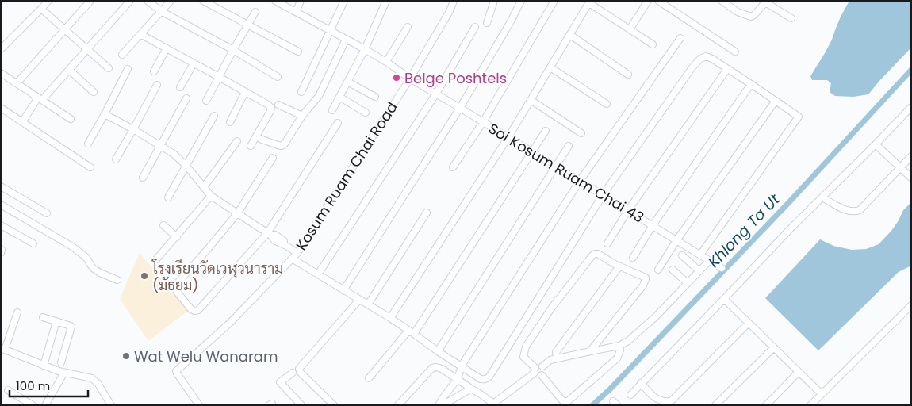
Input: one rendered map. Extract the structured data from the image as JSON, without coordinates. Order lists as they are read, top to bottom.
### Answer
{
  "streets": {
    "street": ["Soi Kosum Ruam Chai 43", "Kosum Ruam Chai Road"]
  },
  "crossings": [
    ["Soi Kosum Ruam Chai 43", "Kosum Ruam Chai Road"]
  ],
  "water": ["Khlong Ta Ut"],
  "places": ["Beige Poshtels", "โรงเรียนวัดเวฬุวนาราม (มัธยม)", "Wat Welu Wanaram"],
  "scale_bar": "100 m"
}
